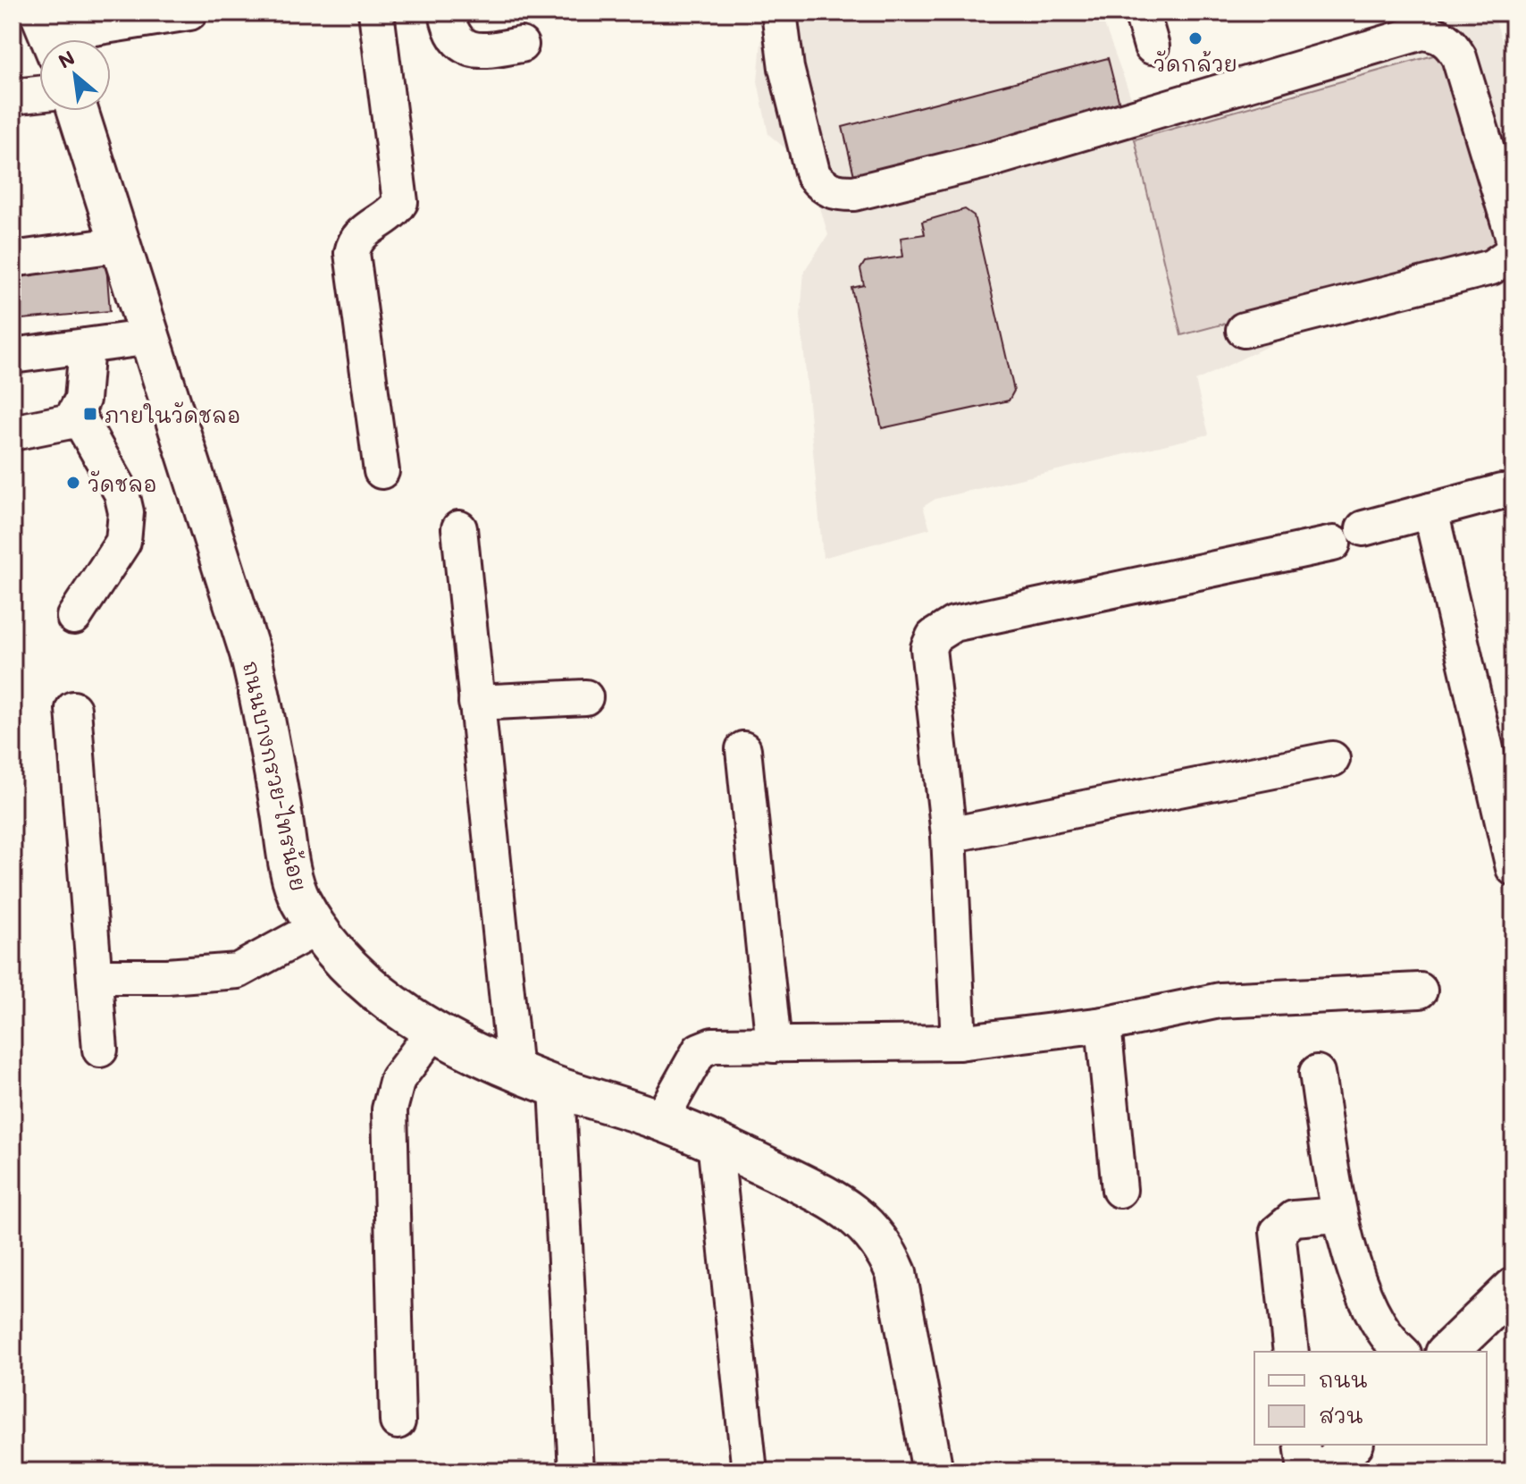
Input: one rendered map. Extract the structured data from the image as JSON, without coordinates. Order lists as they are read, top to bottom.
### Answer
{
  "streets": {
    "main road": ["ถนนบางกรวย-ไทรน้อย"]
  },
  "places": {
    "other": ["วัดกล้วย", "วัดชลอ"],
    "transit": ["ภายในวัดชลอ"]
  },
  "legend": ["ถนน", "สวน"],
  "north": "top left"
}
